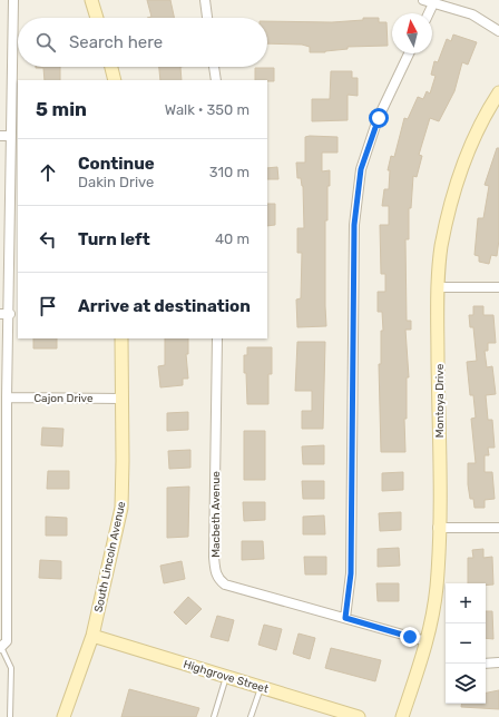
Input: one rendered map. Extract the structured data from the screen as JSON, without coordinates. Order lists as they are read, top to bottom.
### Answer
{
  "streets": {
    "street": [
      "Cajon Drive",
      "Montoya Drive",
      "Macbeth Avenue",
      "South Lincoln Avenue",
      "Highgrove Street"
    ]
  },
  "crossings": [
    ["Cajon Drive", "South Lincoln Avenue"],
    ["Montoya Drive", "Macbeth Avenue"],
    ["South Lincoln Avenue", "Highgrove Street"]
  ],
  "north": "top",
  "page": {
    "search": "Search here",
    "heading": ["5 min", "Walk · 350 m"],
    "list": [
      ["Continue", "Dakin Drive", "310 m"],
      ["Turn left", "40 m"],
      "Arrive at destination"
    ],
    "map_buttons": ["+", "−"]
  }
}
